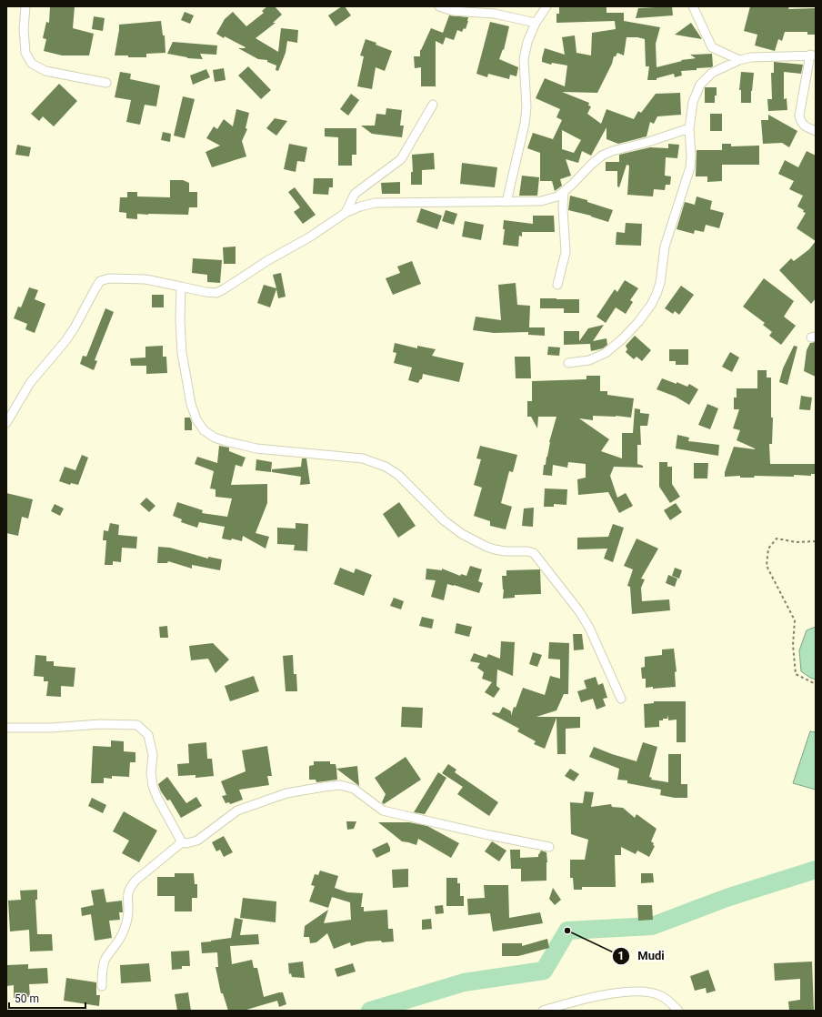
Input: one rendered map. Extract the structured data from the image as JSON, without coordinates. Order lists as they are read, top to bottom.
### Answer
{
  "places": ["Mudi"],
  "scale_bar": "50 m"
}
